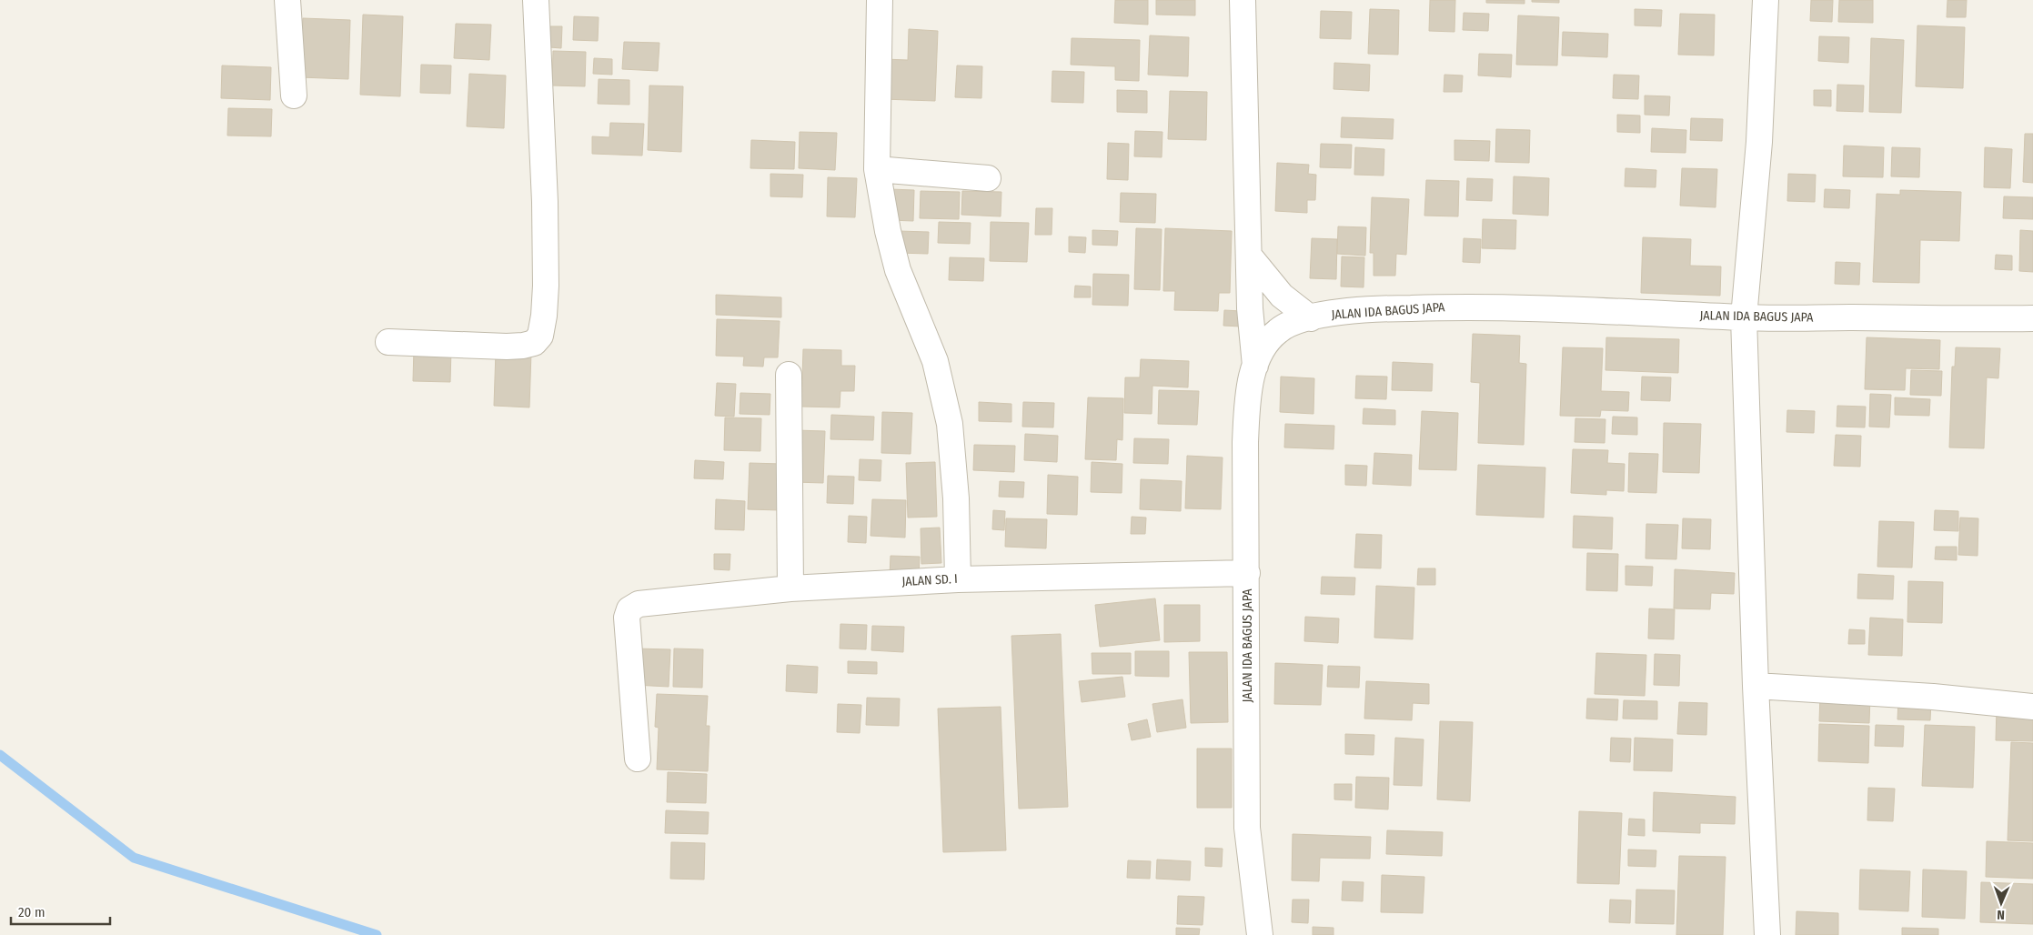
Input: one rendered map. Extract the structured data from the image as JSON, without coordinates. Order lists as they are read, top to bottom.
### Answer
{
  "streets": {
    "street": ["JALAN IDA BAGUS JAPA", "JALAN SD. I"]
  },
  "crossings": [
    ["JALAN IDA BAGUS JAPA", "JALAN SD. I"]
  ],
  "scale_bar": "20 m",
  "north": "bottom"
}
